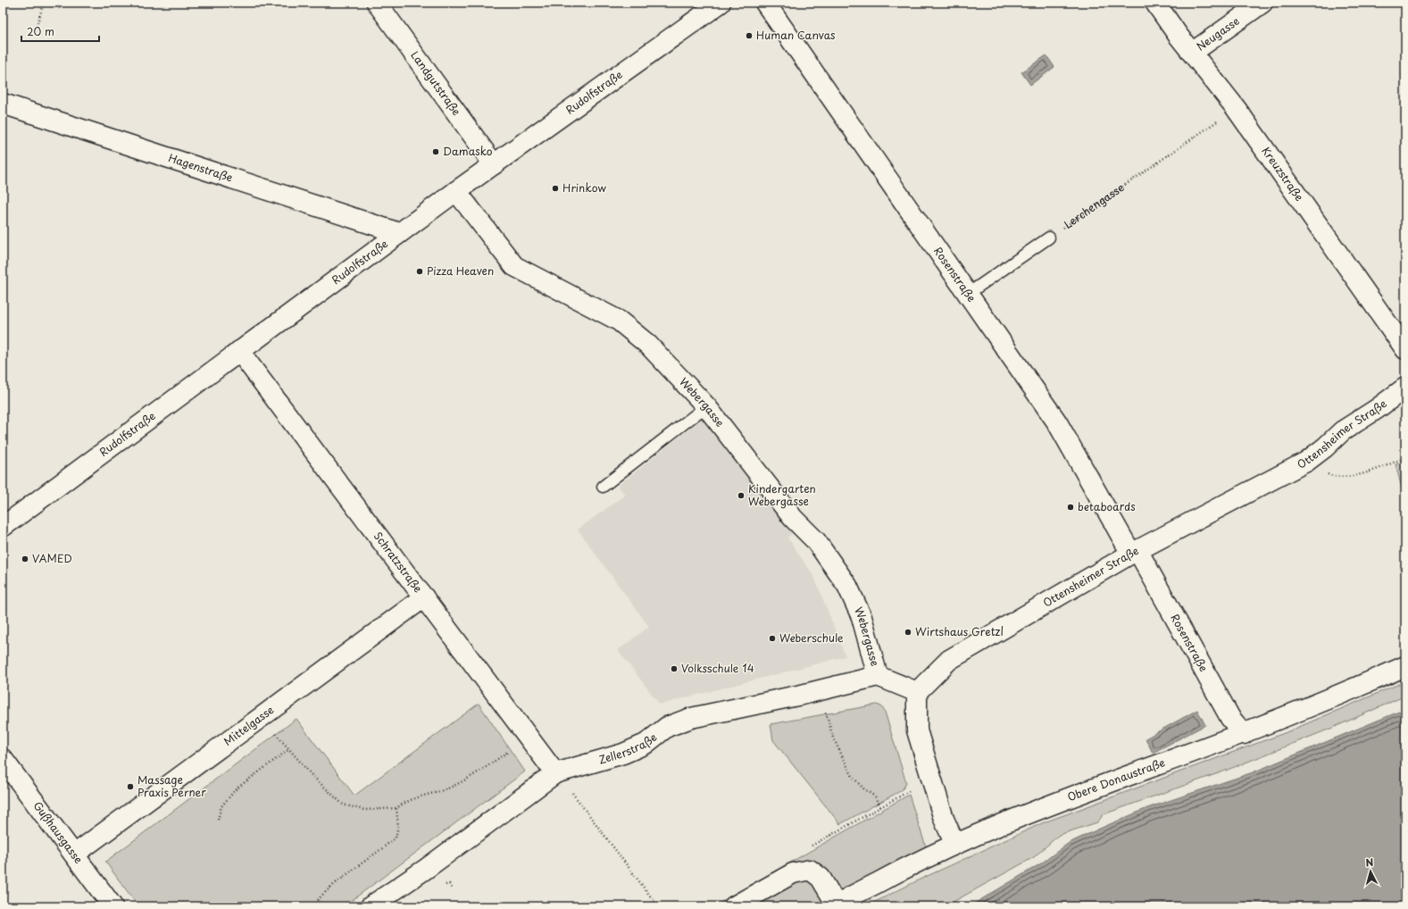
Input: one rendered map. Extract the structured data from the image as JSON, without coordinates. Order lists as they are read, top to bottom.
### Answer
{
  "streets": {
    "street": [
      "Neugasse",
      "Landgutstraße",
      "Rudolfstraße",
      "Hagenstraße",
      "Kreuzstraße",
      "Rosenstraße",
      "Webergasse",
      "Ottensheimer Straße",
      "Schratzstraße",
      "Mittelgasse",
      "Zellerstraße",
      "Obere Donaustraße",
      "Gußhausgasse"
    ],
    "path": ["Lerchengasse"]
  },
  "crossings": [
    ["Neugasse", "Kreuzstraße"],
    ["Landgutstraße", "Rudolfstraße"],
    ["Rudolfstraße", "Hagenstraße"],
    ["Rudolfstraße", "Webergasse"],
    ["Rudolfstraße", "Schratzstraße"],
    ["Rosenstraße", "Ottensheimer Straße"],
    ["Rosenstraße", "Obere Donaustraße"],
    ["Webergasse", "Zellerstraße"],
    ["Schratzstraße", "Mittelgasse"],
    ["Schratzstraße", "Zellerstraße"],
    ["Mittelgasse", "Gußhausgasse"]
  ],
  "places": [
    "Human Canvas",
    "Damasko",
    "Hrinkow",
    "Pizza Heaven",
    "Kindergarten Webergasse",
    "betaboards",
    "VAMED",
    "Wirtshaus Gretzl",
    "Weberschule",
    "Volksschule 14",
    "Massage Praxis Perner"
  ],
  "scale_bar": "20 m",
  "north": "top"
}
